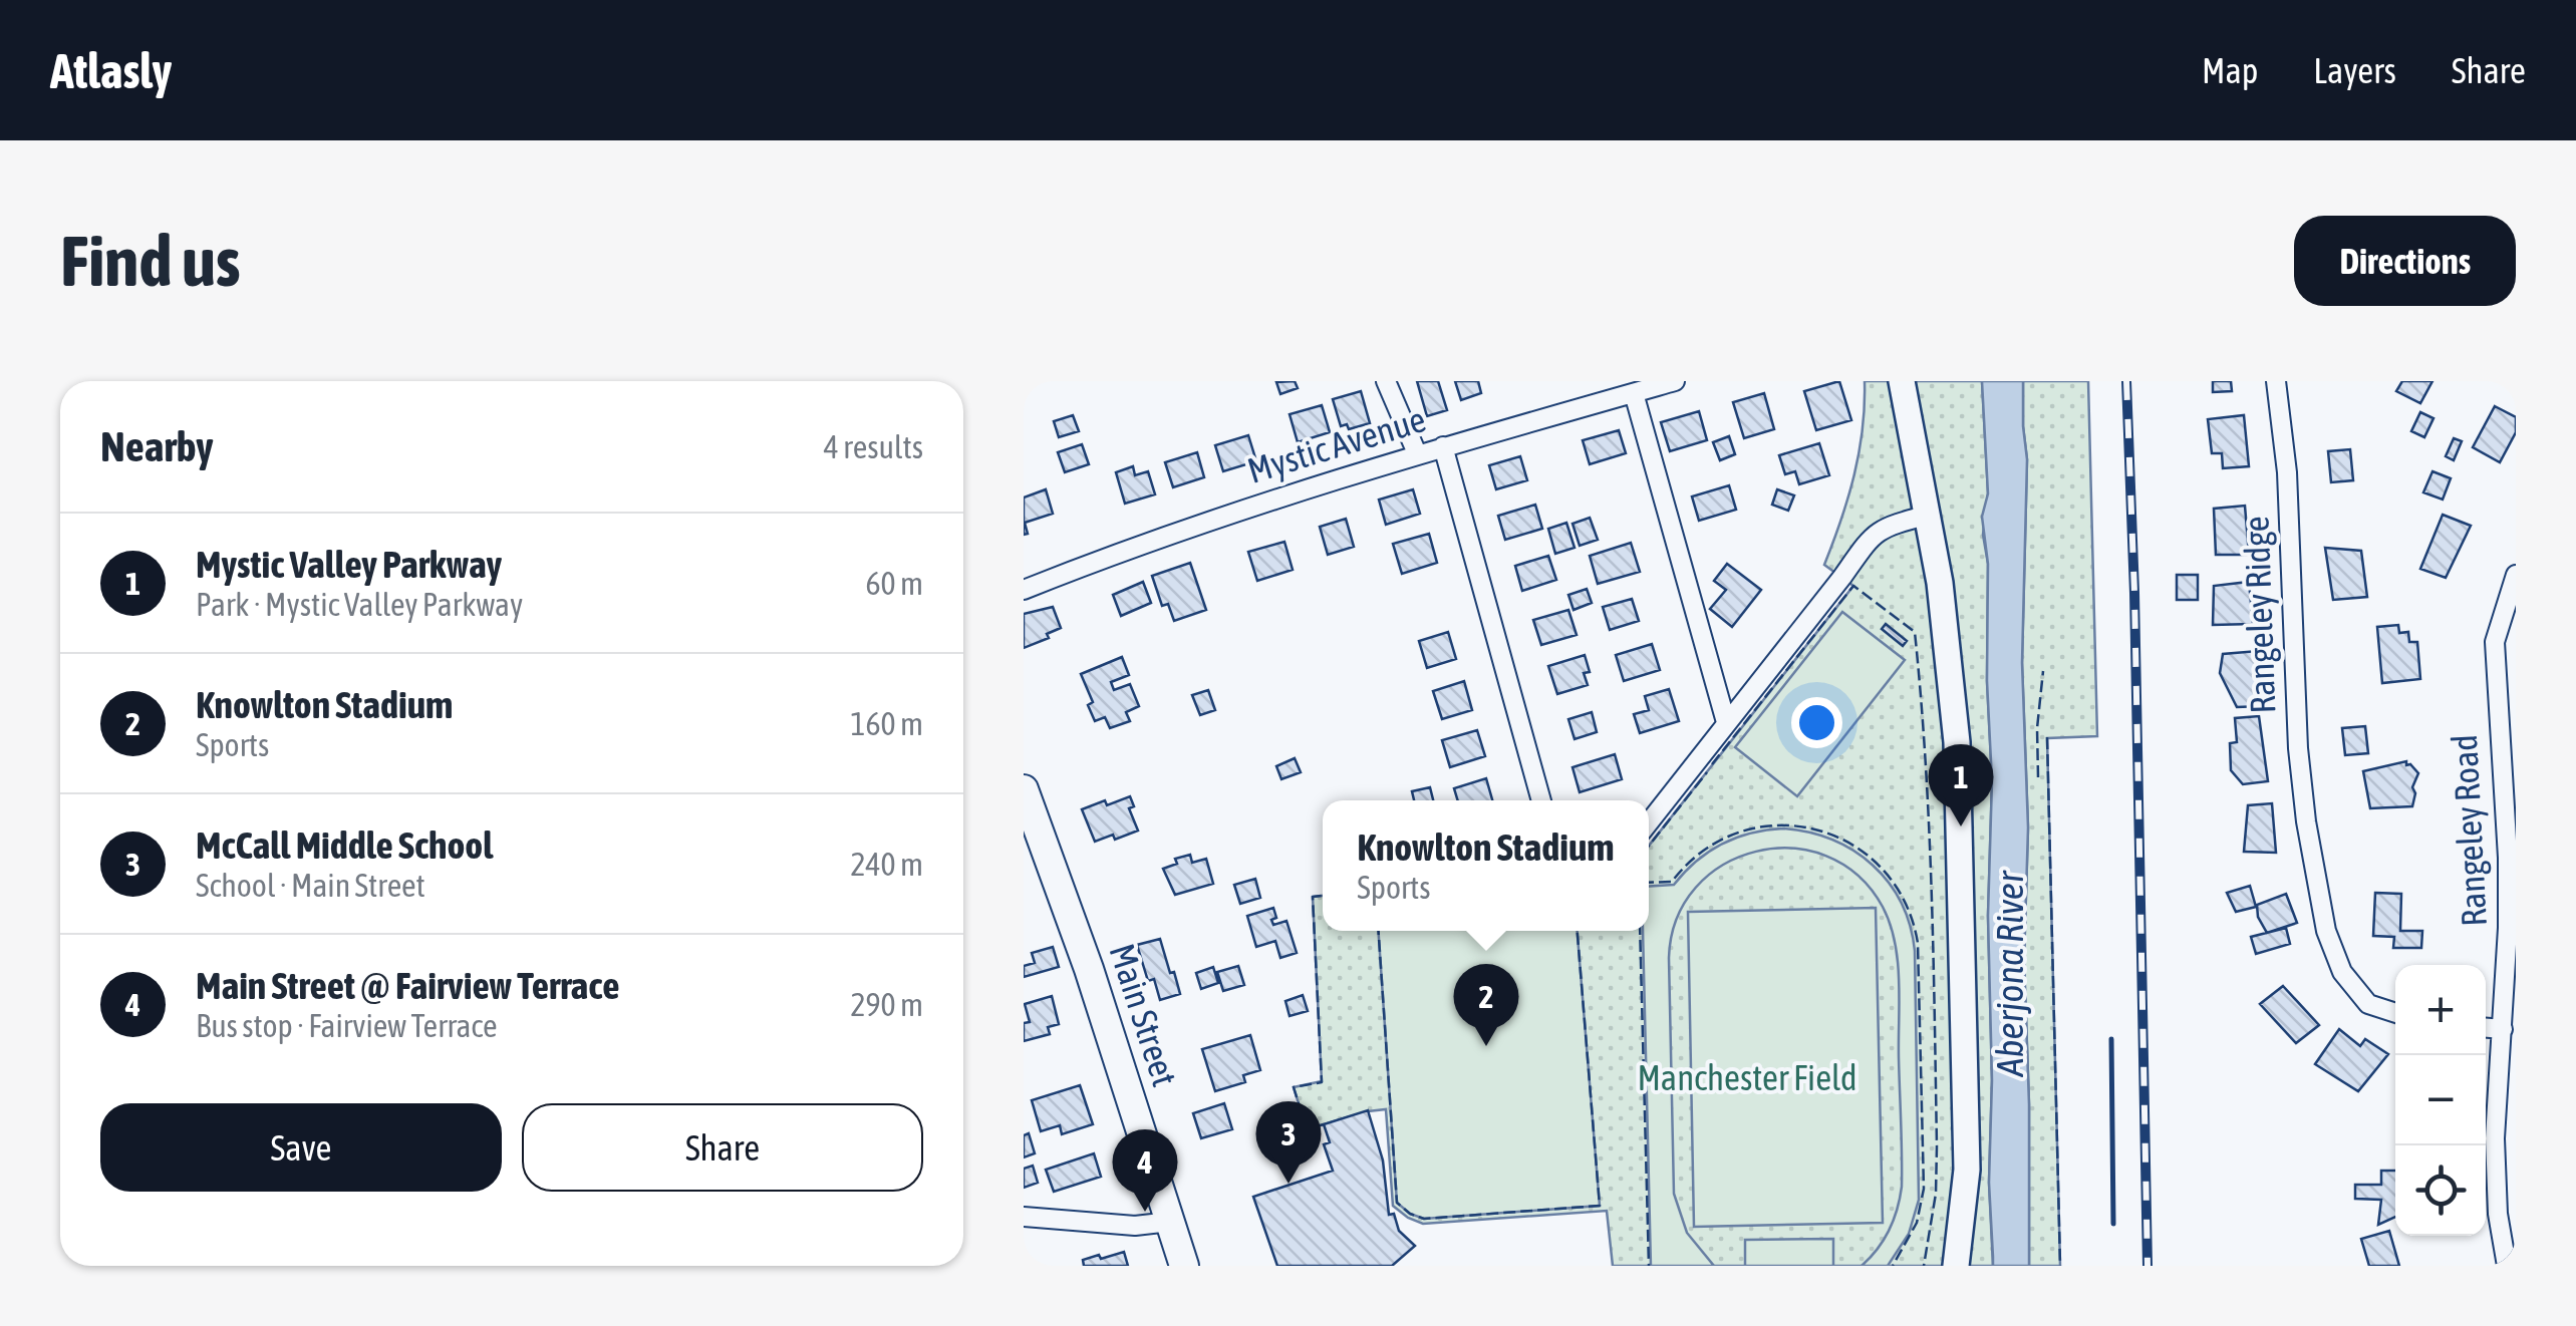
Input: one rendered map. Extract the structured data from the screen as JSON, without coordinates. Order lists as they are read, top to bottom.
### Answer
{
  "streets": {
    "main road": ["Main Street"],
    "street": ["Mystic Avenue", "Rangeley Ridge", "Rangeley Road"]
  },
  "water": ["Aberjona River"],
  "parks": ["Manchester Field"],
  "page": {
    "header": "Atlasly",
    "nav": ["Map", "Layers", "Share"],
    "buttons": [
      "Directions",
      ["Save", "Share"]
    ],
    "title": "Find us",
    "heading": ["Nearby", "4 results"],
    "list": [
      {
        "mark": "1",
        "name": "Mystic Valley Parkway",
        "note": "Park · Mystic Valley Parkway",
        "value": "60 m"
      },
      {
        "mark": "2",
        "name": "Knowlton Stadium",
        "note": "Sports",
        "value": "160 m"
      },
      {
        "mark": "3",
        "name": "McCall Middle School",
        "note": "School · Main Street",
        "value": "240 m"
      },
      {
        "mark": "4",
        "name": "Main Street @ Fairview Terrace",
        "note": "Bus stop · Fairview Terrace",
        "value": "290 m"
      }
    ],
    "pins": [
      "1",
      "2",
      "3",
      "4"
    ],
    "popup": ["Knowlton Stadium", "Sports"],
    "map_buttons": ["+", "−"]
  }
}
